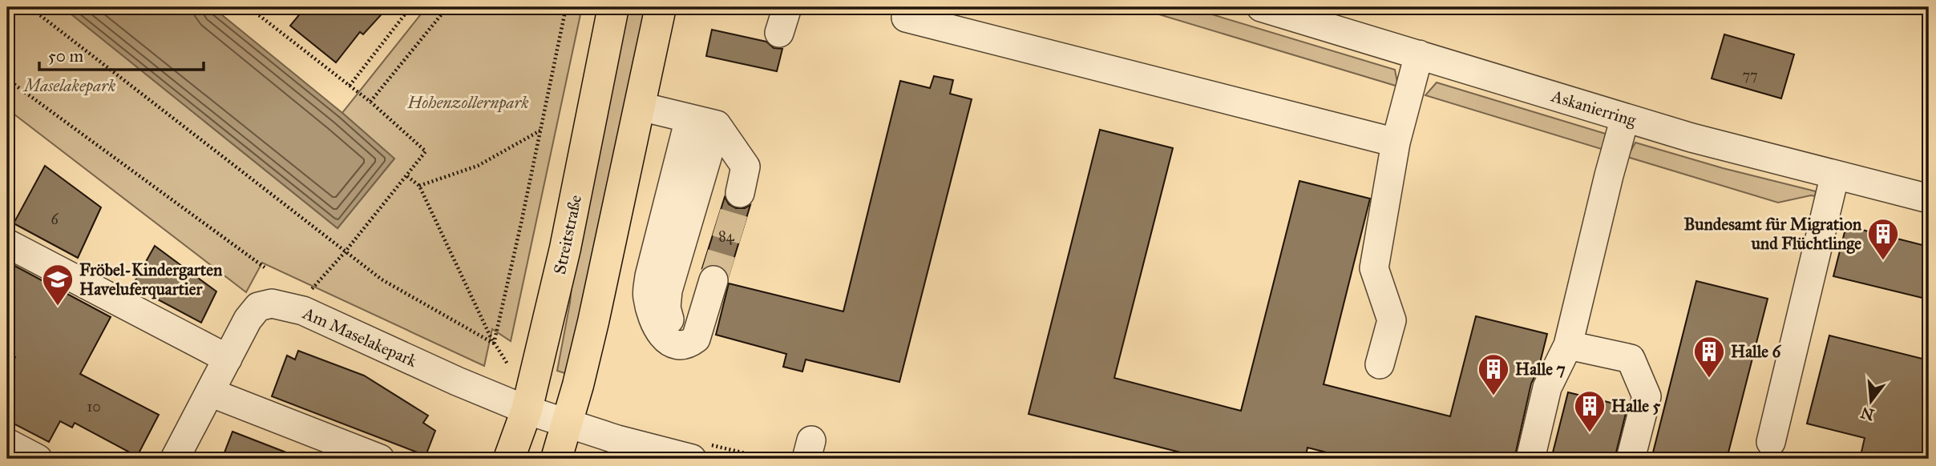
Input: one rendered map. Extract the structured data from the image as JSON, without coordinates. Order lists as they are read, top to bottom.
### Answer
{
  "streets": {
    "main road": ["Streitstraße"],
    "street": ["Askanierring", "Am Maselakepark"]
  },
  "crossings": [
    ["Streitstraße", "Am Maselakepark"]
  ],
  "parks": ["Maselakepark", "Hohenzollernpark"],
  "places": {
    "building": [
      "Bundesamt für Migration und Flüchtlinge",
      "Halle 6",
      "Halle 7",
      "Halle 5"
    ],
    "school or university": ["Fröbel-Kindergarten Haveluferquartier"]
  },
  "house_numbers": [
    "77",
    "6",
    "84",
    "10"
  ],
  "scale_bar": "50 m",
  "north": "bottom"
}
